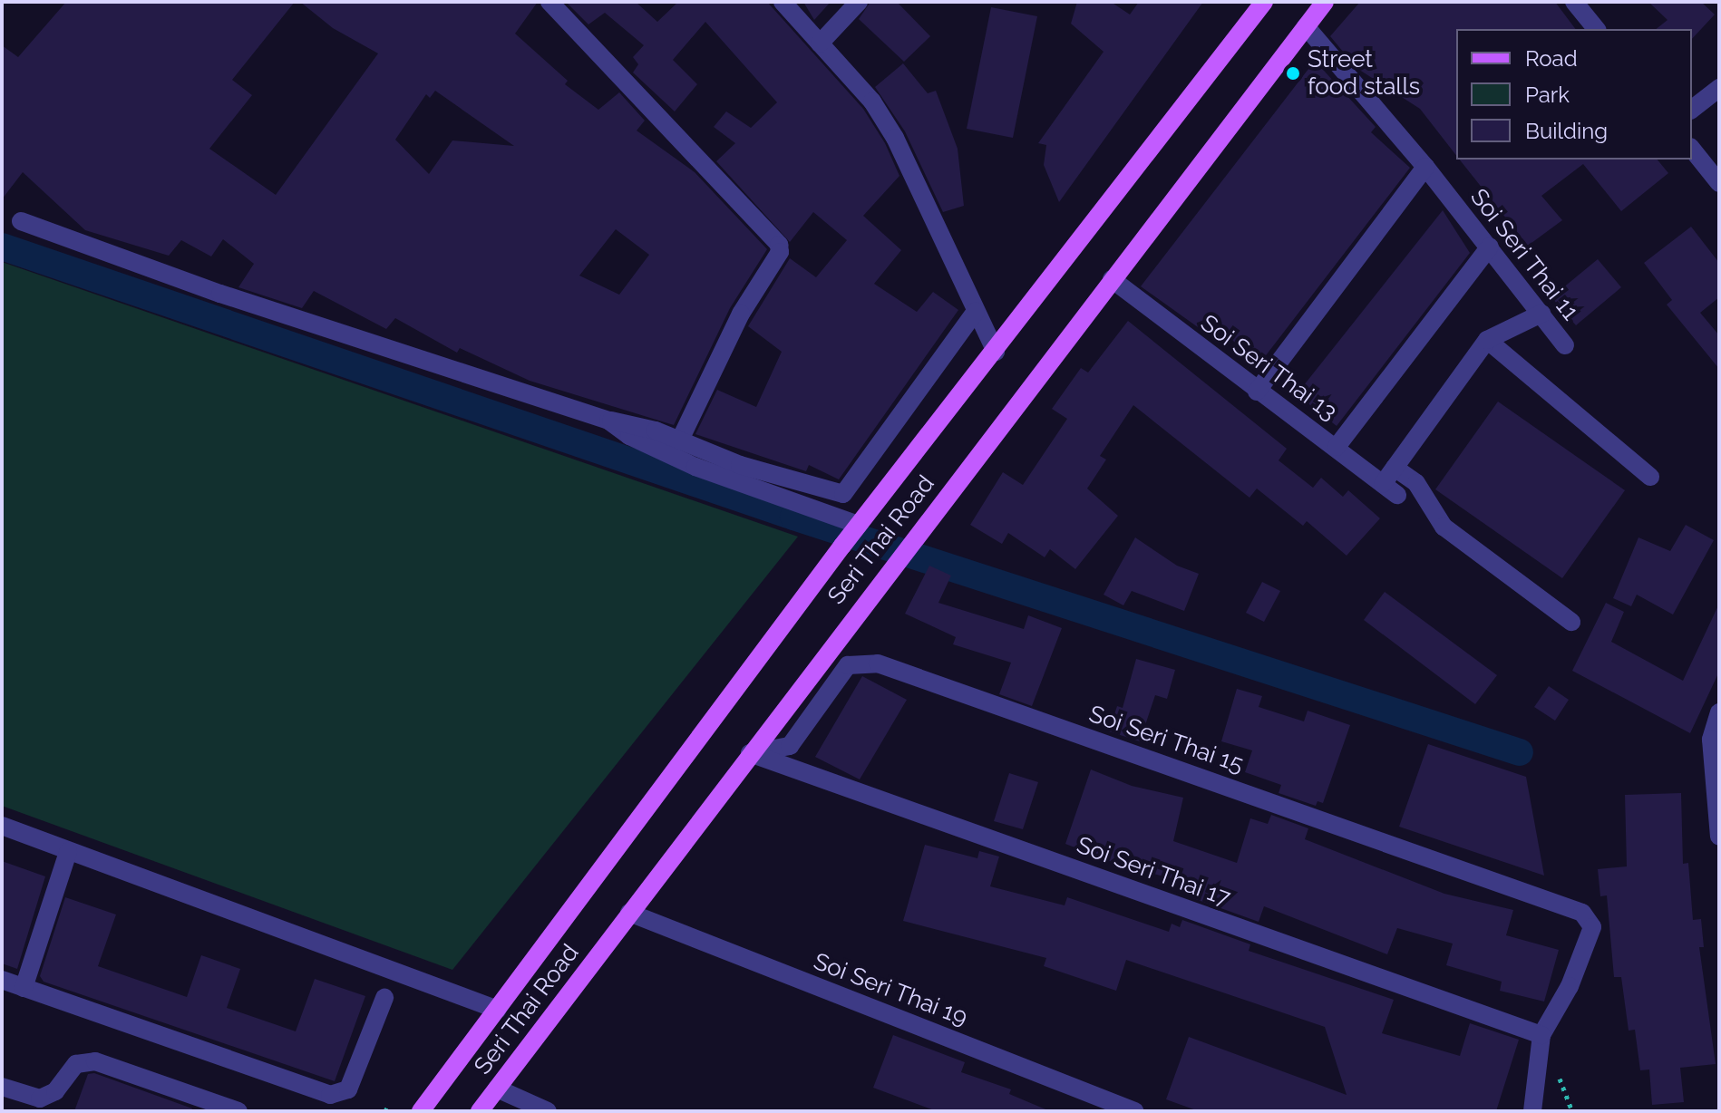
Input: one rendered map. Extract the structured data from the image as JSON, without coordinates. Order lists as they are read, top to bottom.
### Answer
{
  "streets": {
    "main road": ["Seri Thai Road"],
    "street": [
      "Soi Seri Thai 11",
      "Soi Seri Thai 13",
      "Soi Seri Thai 15",
      "Soi Seri Thai 17",
      "Soi Seri Thai 19"
    ]
  },
  "crossings": [
    ["Soi Seri Thai 11", "Seri Thai Road"],
    ["Soi Seri Thai 13", "Seri Thai Road"],
    ["Seri Thai Road", "Soi Seri Thai 15"],
    ["Seri Thai Road", "Soi Seri Thai 17"],
    ["Seri Thai Road", "Soi Seri Thai 19"],
    ["Soi Seri Thai 15", "Soi Seri Thai 17"]
  ],
  "places": ["Street food stalls"],
  "legend": ["Road", "Park", "Building"]
}
